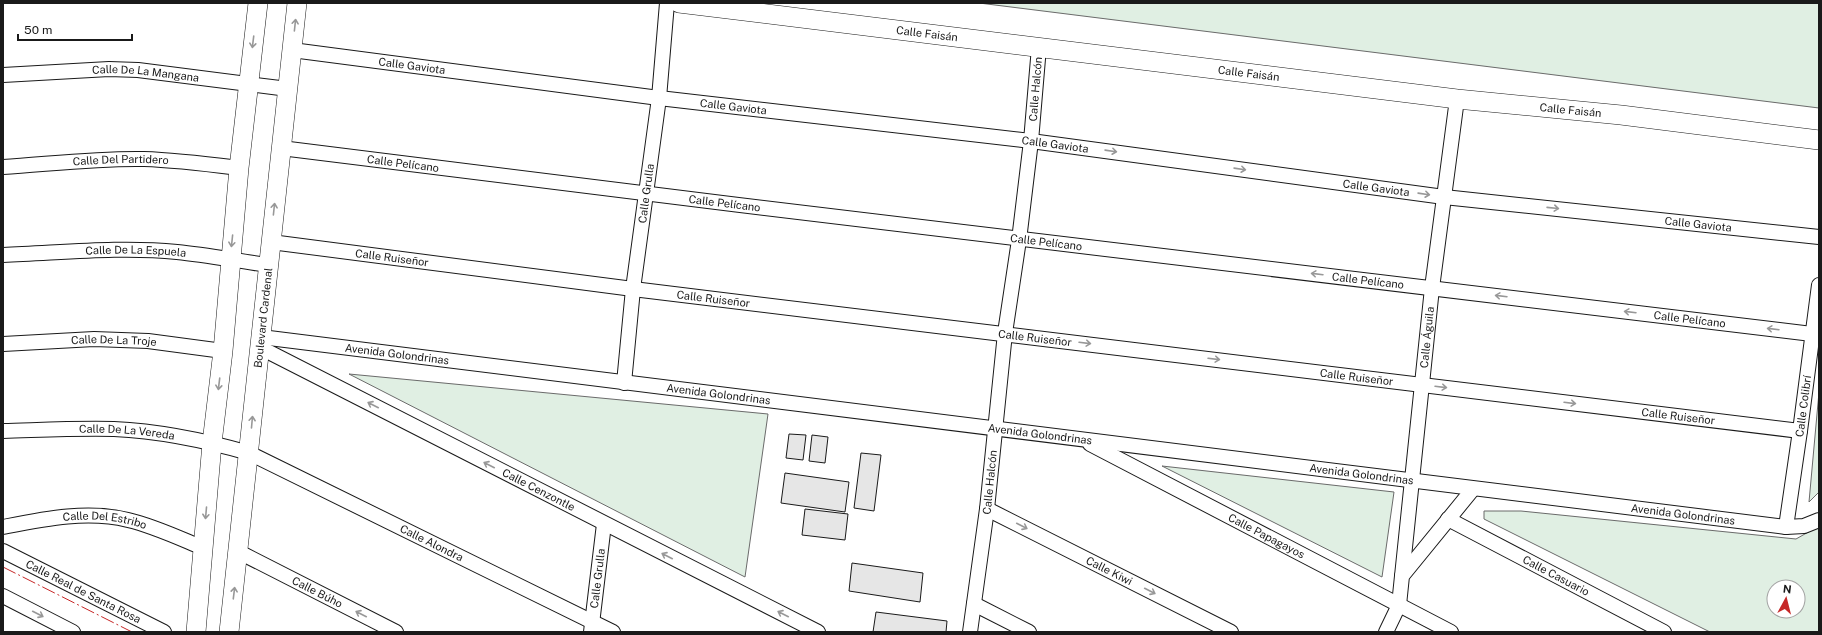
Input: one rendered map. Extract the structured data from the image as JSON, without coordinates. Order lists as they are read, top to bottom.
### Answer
{
  "streets": {
    "street": [
      "Calle Faisán",
      "Calle Gaviota",
      "Calle De La Mangana",
      "Calle Halcón",
      "Calle Del Partidero",
      "Calle Pelícano",
      "Calle Grulla",
      "Calle De La Espuela",
      "Calle Ruiseñor",
      "Boulevard Cardenal",
      "Calle Águila",
      "Calle De La Troje",
      "Avenida Golondrinas",
      "Calle Colibrí",
      "Calle De La Vereda",
      "Calle Cenzontle",
      "Calle Del Estribo",
      "Calle Papagayos",
      "Calle Alondra",
      "Calle Kiwi",
      "Calle Casuario",
      "Calle Real de Santa Rosa",
      "Calle Búho"
    ]
  },
  "crossings": [
    ["Calle Faisán", "Calle Halcón"],
    ["Calle Faisán", "Calle Águila"],
    ["Calle Gaviota", "Calle Halcón"],
    ["Calle Gaviota", "Calle Grulla"],
    ["Calle Gaviota", "Boulevard Cardenal"],
    ["Calle Gaviota", "Calle Águila"],
    ["Calle De La Mangana", "Boulevard Cardenal"],
    ["Calle Halcón", "Calle Pelícano"],
    ["Calle Halcón", "Calle Ruiseñor"],
    ["Calle Halcón", "Avenida Golondrinas"],
    ["Calle Halcón", "Calle Kiwi"],
    ["Calle Pelícano", "Calle Grulla"],
    ["Calle Pelícano", "Boulevard Cardenal"],
    ["Calle Pelícano", "Calle Águila"],
    ["Calle Pelícano", "Calle Colibrí"],
    ["Calle Grulla", "Calle Ruiseñor"],
    ["Calle Grulla", "Avenida Golondrinas"],
    ["Calle Grulla", "Calle Cenzontle"],
    ["Calle Grulla", "Calle Alondra"],
    ["Calle De La Espuela", "Boulevard Cardenal"],
    ["Calle Ruiseñor", "Boulevard Cardenal"],
    ["Calle Ruiseñor", "Calle Águila"],
    ["Calle Ruiseñor", "Calle Colibrí"],
    ["Boulevard Cardenal", "Avenida Golondrinas"],
    ["Boulevard Cardenal", "Calle De La Vereda"],
    ["Boulevard Cardenal", "Calle Cenzontle"],
    ["Boulevard Cardenal", "Calle Alondra"],
    ["Boulevard Cardenal", "Calle Búho"],
    ["Calle Águila", "Avenida Golondrinas"],
    ["Calle Águila", "Calle Papagayos"],
    ["Avenida Golondrinas", "Calle Colibrí"],
    ["Avenida Golondrinas", "Calle Cenzontle"],
    ["Avenida Golondrinas", "Calle Papagayos"],
    ["Calle De La Vereda", "Calle Alondra"]
  ],
  "one_way": [
    "Calle Gaviota",
    "Calle Pelícano",
    "Calle Ruiseñor",
    "Calle Cenzontle",
    "Calle Kiwi",
    "Calle Búho"
  ],
  "scale_bar": "50 m",
  "north": "top"
}
